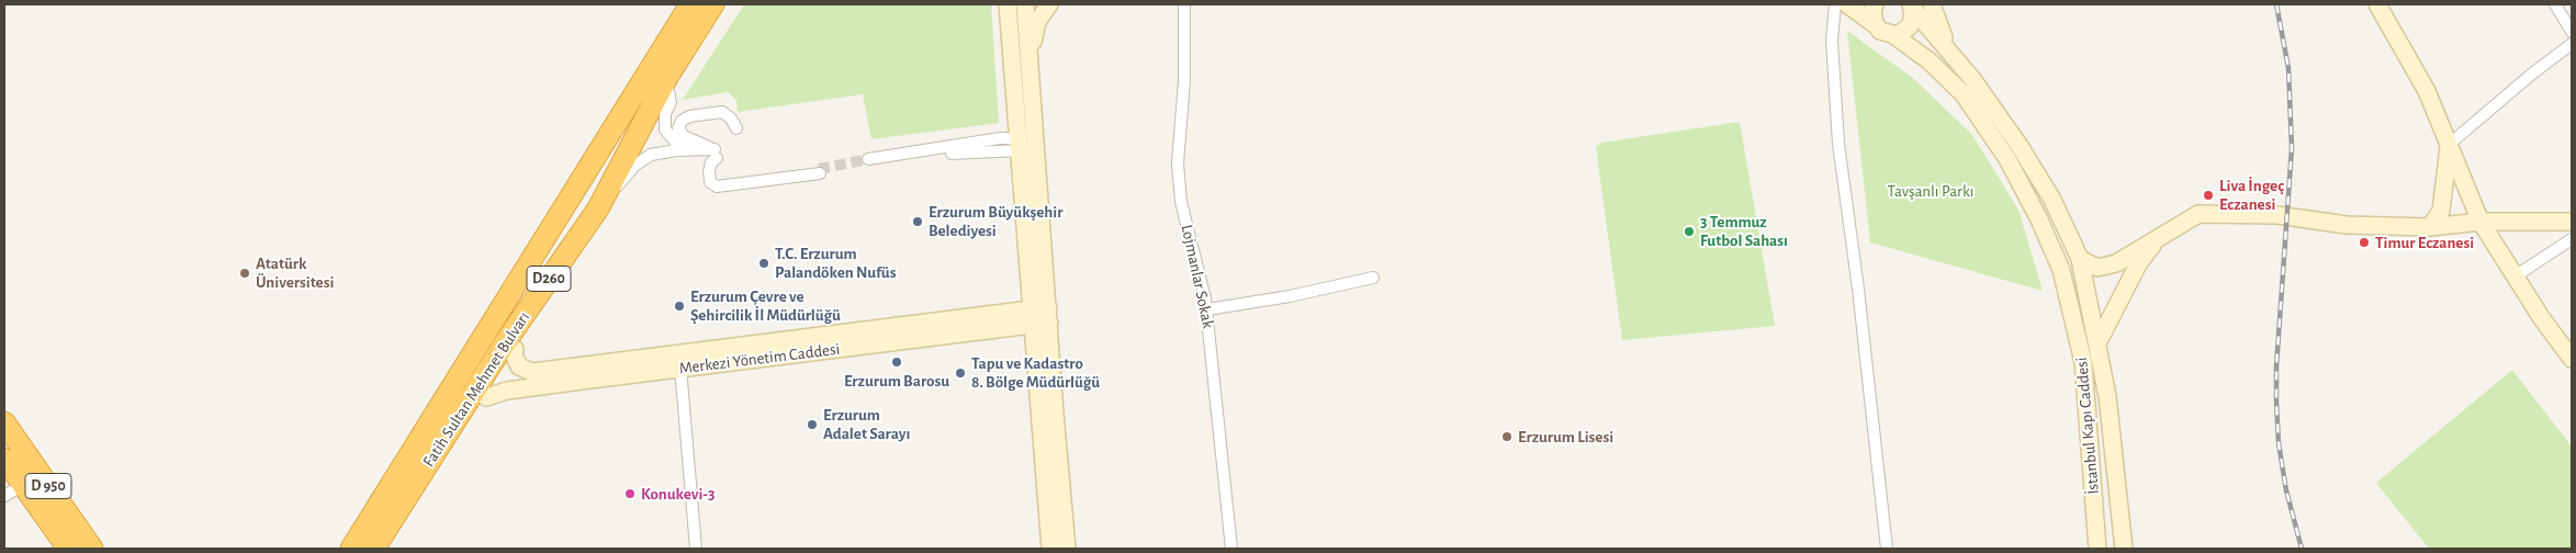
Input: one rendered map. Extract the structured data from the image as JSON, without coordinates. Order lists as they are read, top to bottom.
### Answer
{
  "streets": {
    "highway": ["D260", "Fatih Sultan Mehmet Bulvarı", "D 950"],
    "main road": ["Merkezi Yönetim Caddesi", "İstanbul Kapı Caddesi"],
    "street": ["Lojmanlar Sokak"]
  },
  "parks": ["Tavşanlı Parkı"],
  "places": [
    "Liva İngeç Eczanesi",
    "Erzurum Büyükşehir Belediyesi",
    "3 Temmuz Futbol Sahası",
    "Timur Eczanesi",
    "T.C. Erzurum Palandöken Nufüs",
    "Atatürk Üniversitesi",
    "Erzurum Çevre ve Şehircilik İl Müdürlüğü",
    "Erzurum Barosu",
    "Tapu ve Kadastro 8. Bölge Müdürlüğü",
    "Erzurum Adalet Sarayı",
    "Erzurum Lisesi",
    "Konukevi-3"
  ]
}
